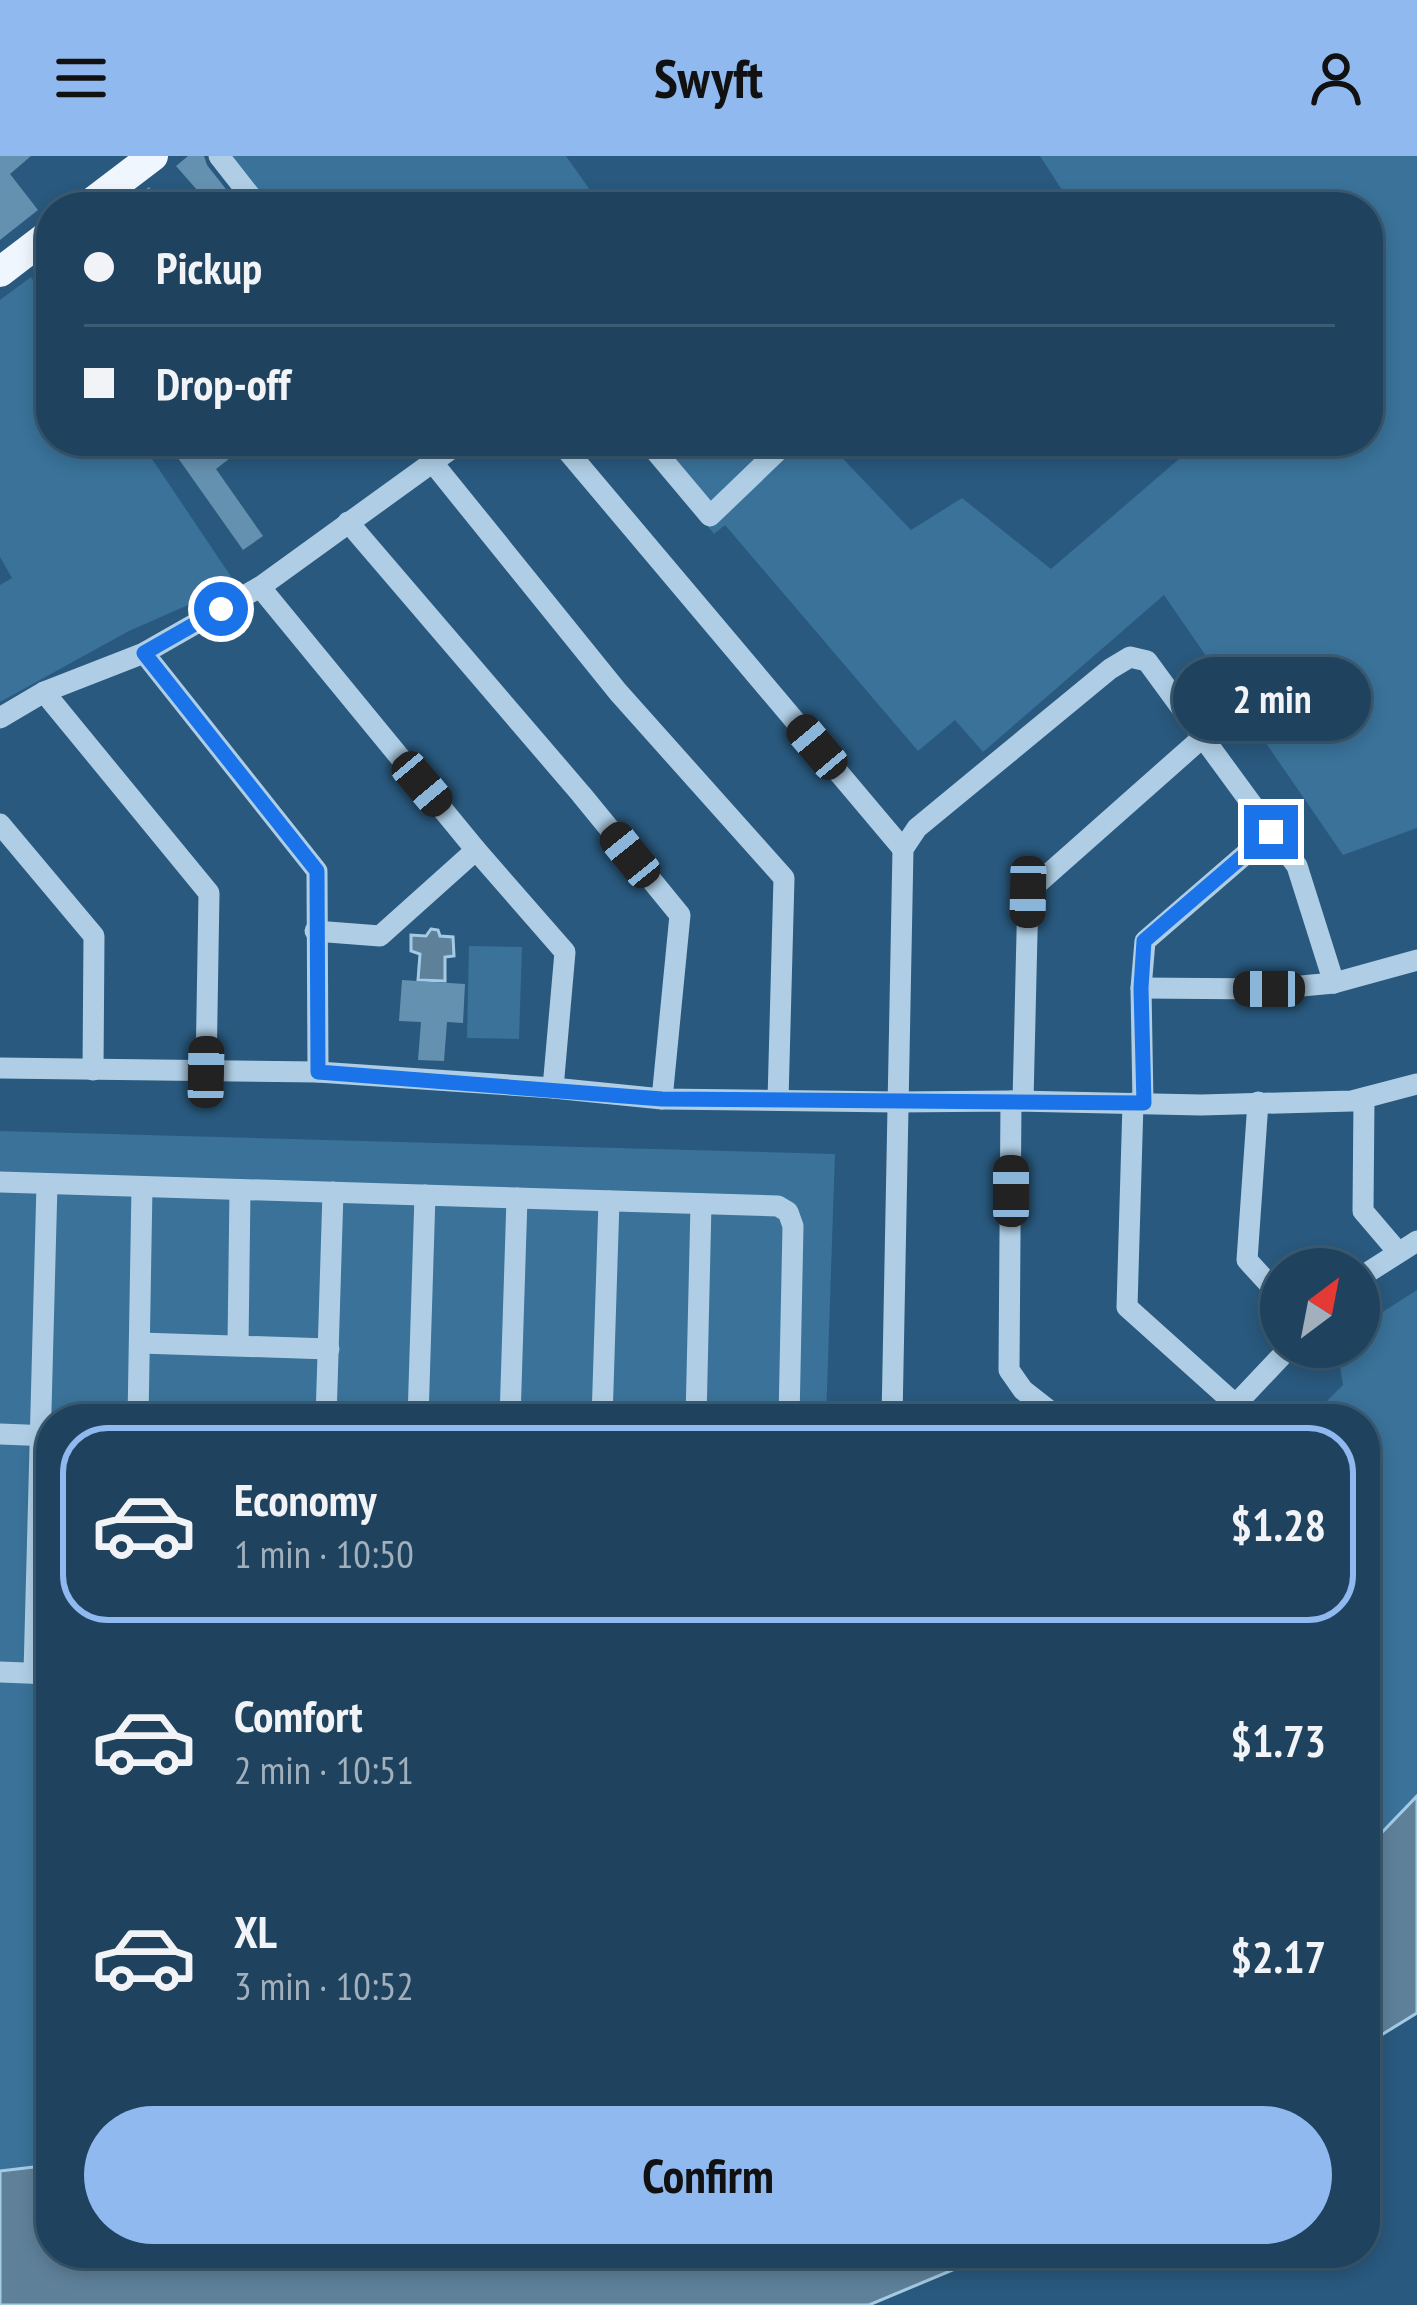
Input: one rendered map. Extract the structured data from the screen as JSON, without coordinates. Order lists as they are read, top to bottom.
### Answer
{
  "north": "top right",
  "page": {
    "header": "Swyft",
    "banner": ["Pickup", "Drop-off"],
    "bubble": "2 min",
    "list": [
      {
        "name": "Economy",
        "note": "1 min · 10:50",
        "value": "$1.28"
      },
      {
        "name": "Comfort",
        "note": "2 min · 10:51",
        "value": "$1.73"
      },
      {
        "name": "XL",
        "note": "3 min · 10:52",
        "value": "$2.17"
      }
    ],
    "buttons": "Confirm"
  }
}
